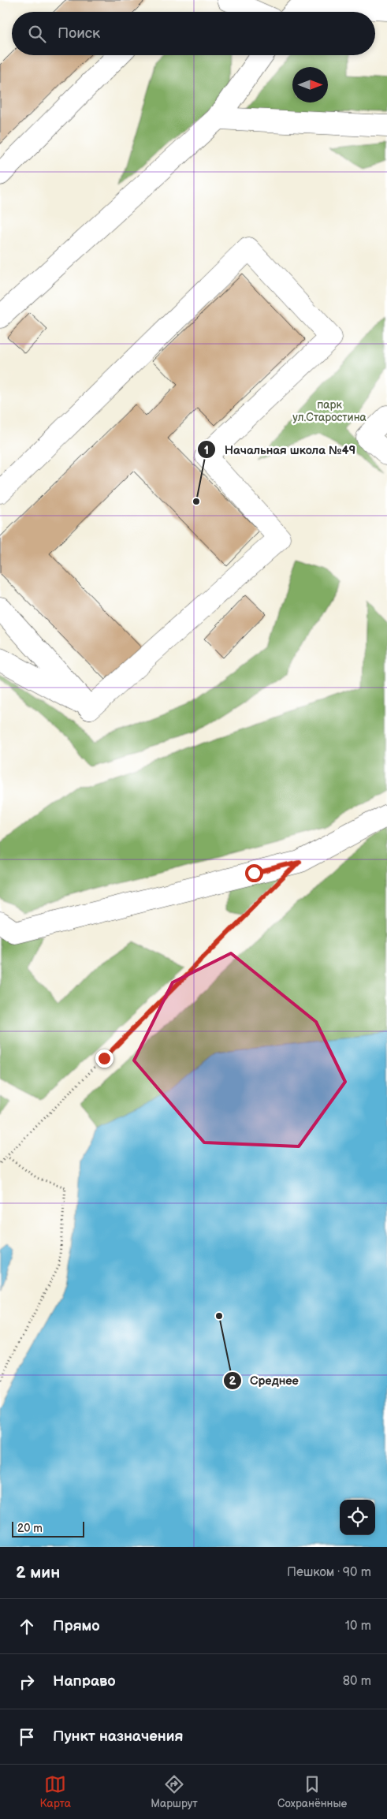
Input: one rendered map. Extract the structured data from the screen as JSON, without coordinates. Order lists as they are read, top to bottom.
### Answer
{
  "parks": ["парк ул.Старостина"],
  "places": ["Начальная школа №49", "Среднее"],
  "scale_bar": "20 m",
  "north": "right",
  "page": {
    "search": "Поиск",
    "scale": "20 m",
    "heading": ["2 мин", "Пешком · 90 m"],
    "list": [
      ["Прямо", "10 m"],
      ["Направо", "80 m"],
      "Пункт назначения"
    ],
    "nav": ["Карта", "Маршрут", "Сохранённые"]
  }
}
